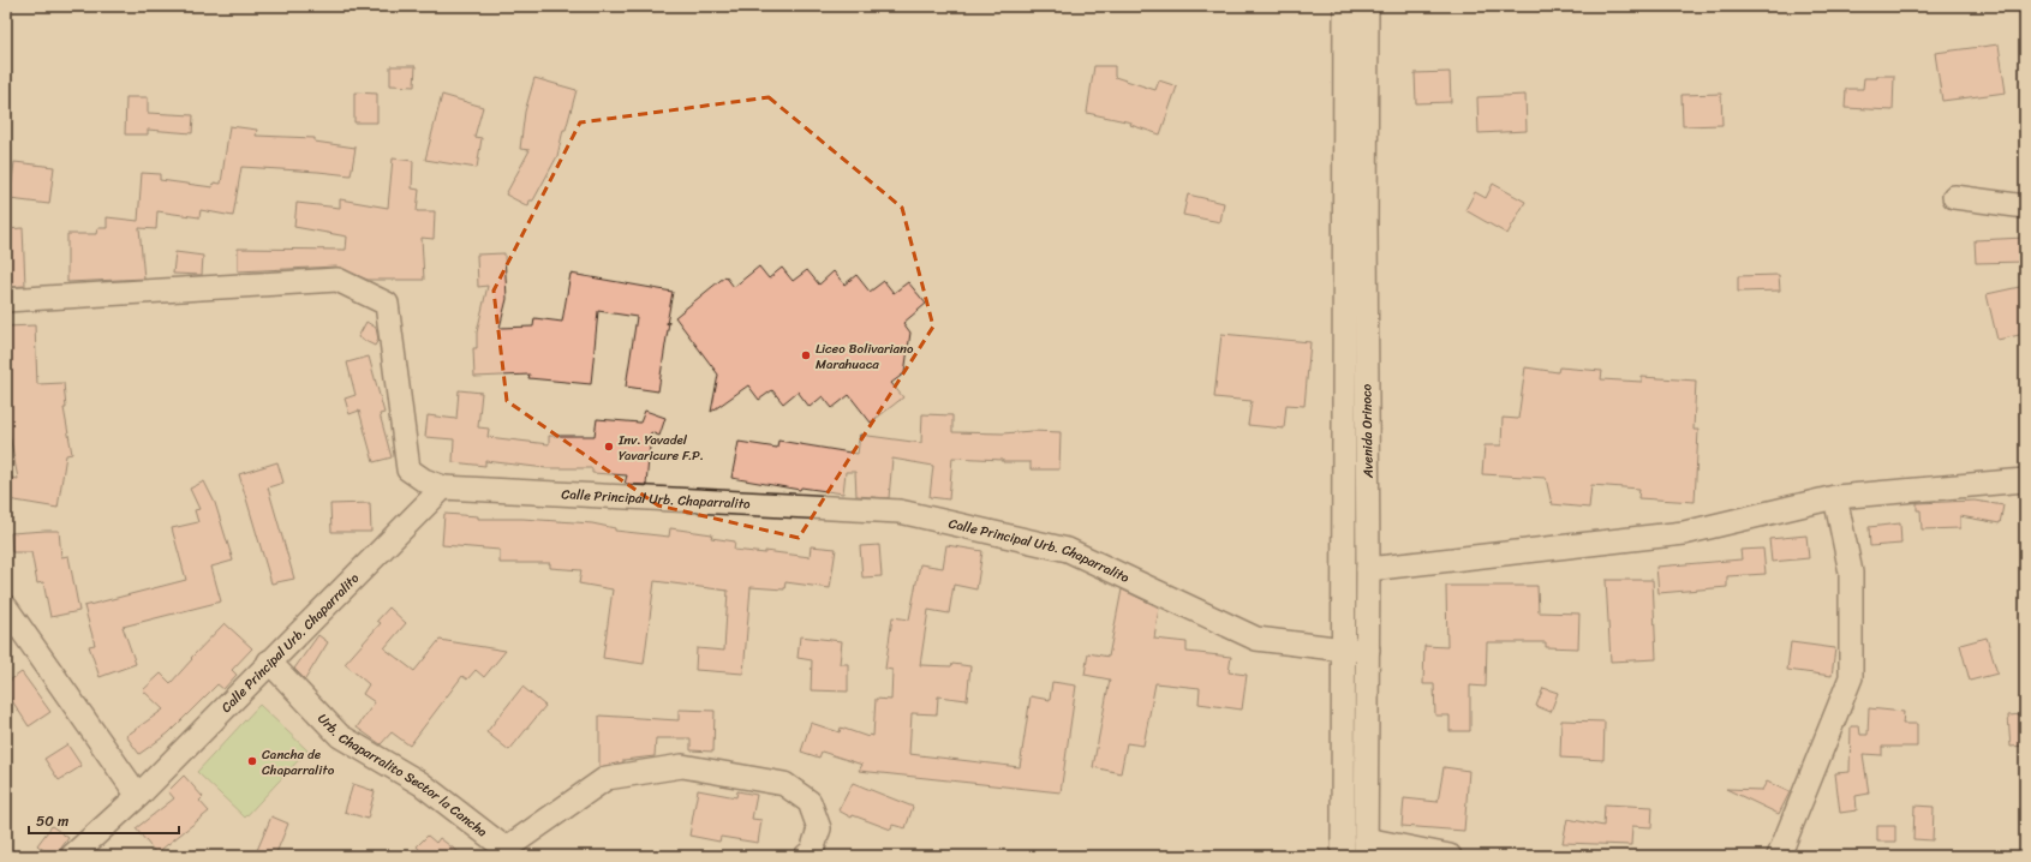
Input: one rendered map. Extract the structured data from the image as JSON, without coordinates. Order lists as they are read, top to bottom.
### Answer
{
  "streets": {
    "street": ["Avenida Orinoco", "Calle Principal Urb. Chaparralito", "Urb. Chaparralito Sector la Cancha"]
  },
  "crossings": [
    ["Avenida Orinoco", "Calle Principal Urb. Chaparralito"],
    ["Calle Principal Urb. Chaparralito", "Urb. Chaparralito Sector la Cancha"]
  ],
  "places": ["Liceo Bolivariano Marahuaca", "Inv. Yavadel Yavaricure F.P.", "Cancha de Chaparralito"],
  "scale_bar": "50 m"
}
